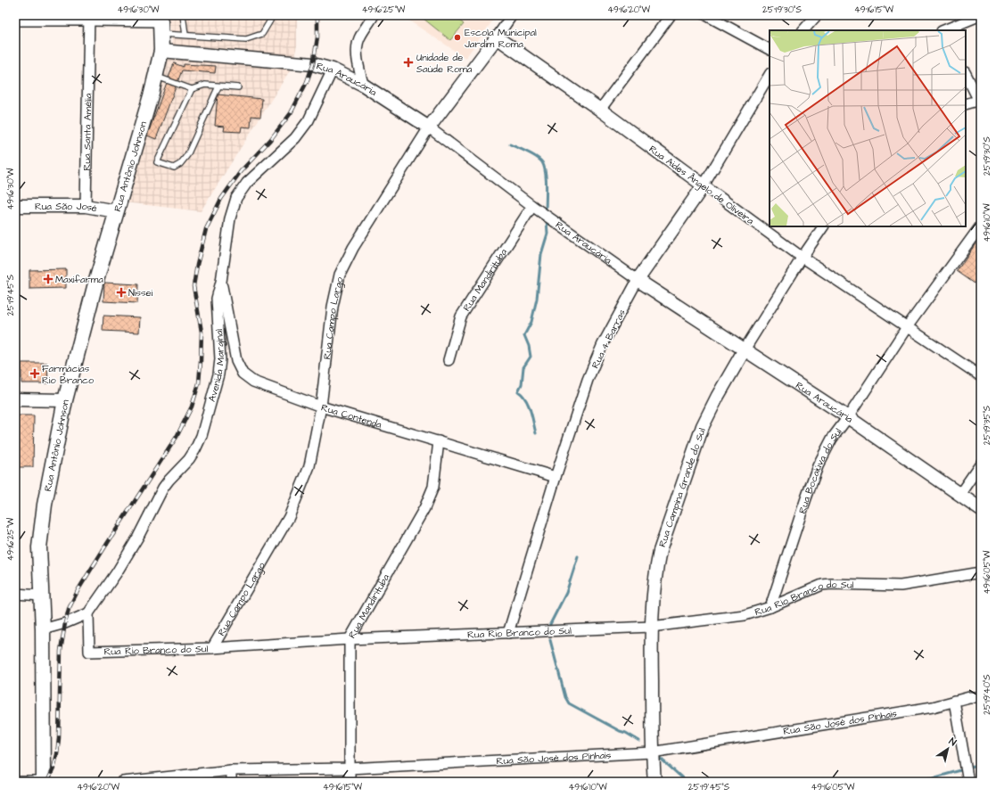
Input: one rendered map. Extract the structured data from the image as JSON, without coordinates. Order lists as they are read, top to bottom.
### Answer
{
  "streets": {
    "main road": ["Rua Antônio Johnson"],
    "street": [
      "Rua Araucária",
      "Rua Santa Amélia",
      "Rua Aides Ângelo de Oliveira",
      "Rua São José",
      "Rua Mandirituba",
      "Rua Campo Largo",
      "Rua 4 Barras",
      "Avenida Marginal",
      "Rua Contenda",
      "Rua Bocaiúva do Sul",
      "Rua Campina Grande do Sul",
      "Rua Rio Branco do Sul",
      "Rua São José dos Pinhais"
    ]
  },
  "crossings": [
    ["Rua Araucária", "Rua Antônio Johnson"],
    ["Rua Araucária", "Rua Mandirituba"],
    ["Rua Araucária", "Rua Campo Largo"],
    ["Rua Araucária", "Rua 4 Barras"],
    ["Rua Araucária", "Avenida Marginal"],
    ["Rua Araucária", "Rua Bocaiúva do Sul"],
    ["Rua Araucária", "Rua Campina Grande do Sul"],
    ["Rua Santa Amélia", "Rua São José"],
    ["Rua Antônio Johnson", "Rua São José"],
    ["Rua Aides Ângelo de Oliveira", "Rua Campo Largo"],
    ["Rua Aides Ângelo de Oliveira", "Rua 4 Barras"],
    ["Rua Aides Ângelo de Oliveira", "Rua Bocaiúva do Sul"],
    ["Rua Aides Ângelo de Oliveira", "Rua Campina Grande do Sul"],
    ["Rua Mandirituba", "Rua Contenda"],
    ["Rua Mandirituba", "Rua Rio Branco do Sul"],
    ["Rua Mandirituba", "Rua São José dos Pinhais"],
    ["Rua Campo Largo", "Rua Contenda"],
    ["Rua Campo Largo", "Rua Rio Branco do Sul"],
    ["Rua 4 Barras", "Rua Contenda"],
    ["Rua 4 Barras", "Rua Rio Branco do Sul"],
    ["Avenida Marginal", "Rua Contenda"],
    ["Avenida Marginal", "Rua Rio Branco do Sul"],
    ["Rua Bocaiúva do Sul", "Rua Rio Branco do Sul"],
    ["Rua Campina Grande do Sul", "Rua Rio Branco do Sul"],
    ["Rua Campina Grande do Sul", "Rua São José dos Pinhais"]
  ],
  "places": {
    "other": ["Escola Municipal Jardim Roma"],
    "health": [
      "Unidade de Saúde Roma",
      "Maxifarma",
      "Nissei",
      "Farmácias Rio Branco"
    ]
  },
  "north": "top right",
  "coordinates": [
    "49°16'30\"W",
    "49°16'25\"W",
    "49°16'20\"W",
    "25°19'30\"S",
    "49°16'15\"W",
    "49°16'10\"W",
    "25°19'45\"S",
    "25°19'35\"S",
    "49°16'05\"W",
    "25°19'40\"S"
  ]
}
